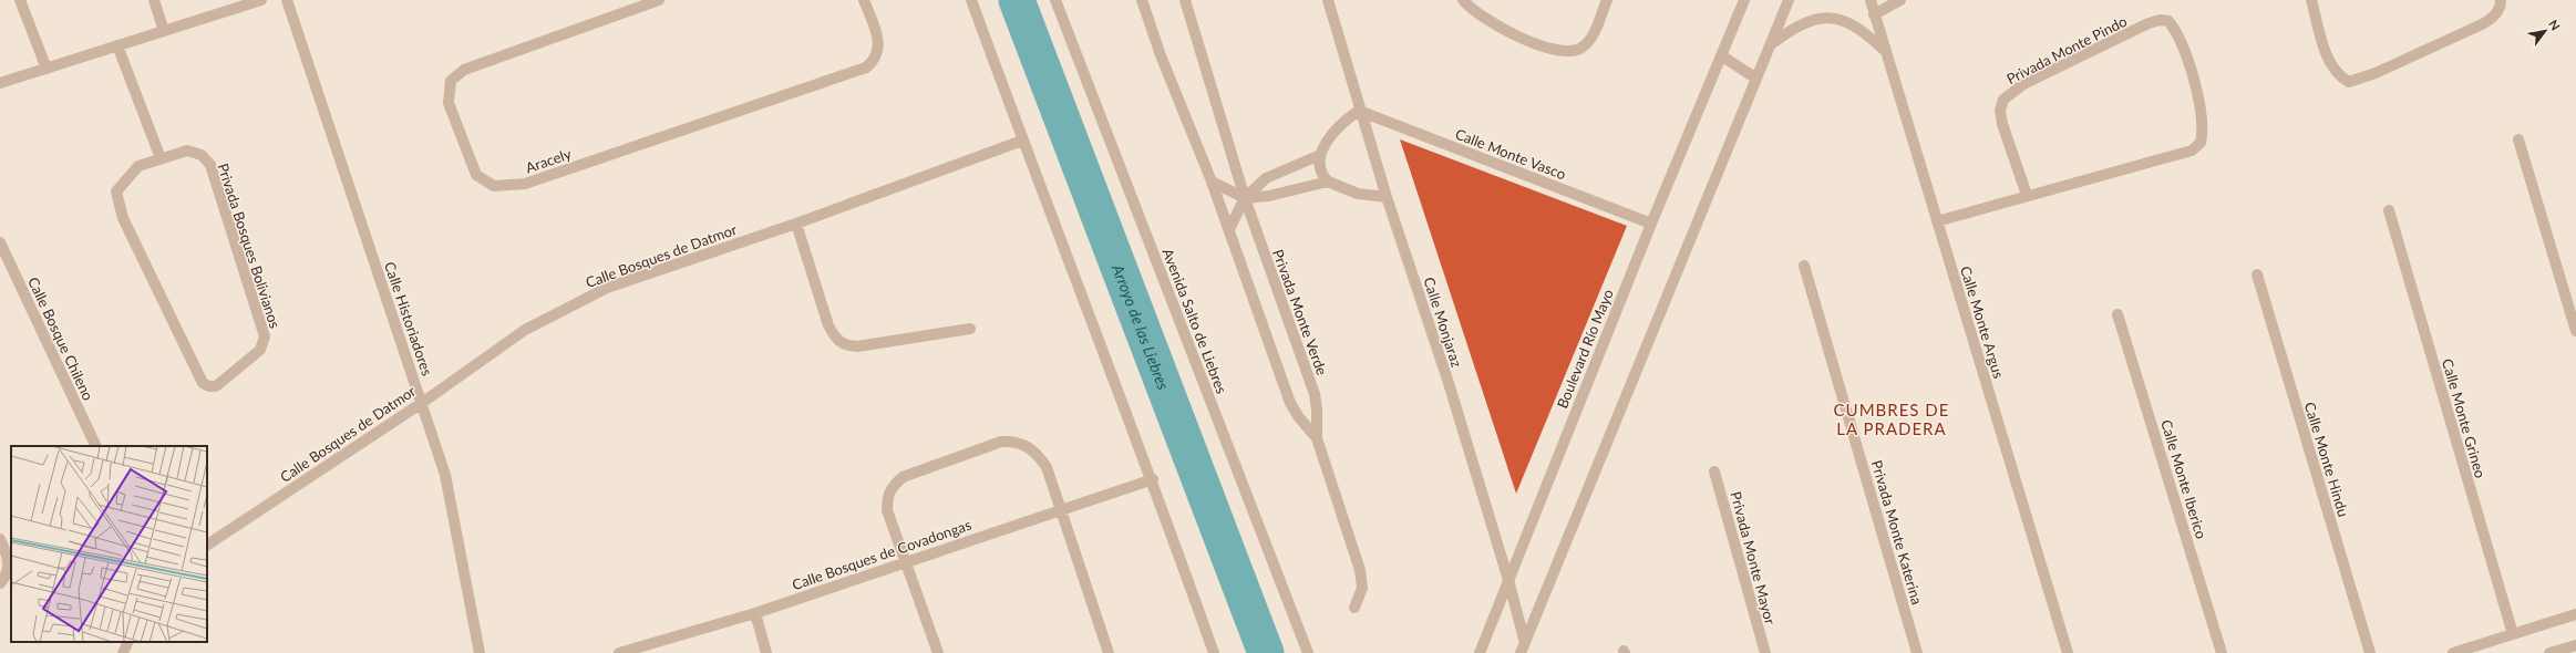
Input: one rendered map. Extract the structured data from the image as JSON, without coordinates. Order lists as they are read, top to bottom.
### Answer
{
  "streets": {
    "street": [
      "Privada Monte Pindo",
      "Calle Monte Vasco",
      "Aracely",
      "Privada Bosques Bolivianos",
      "Calle Bosques de Datmor",
      "Privada Monte Verde",
      "Calle Historiadores",
      "Avenida Salto de Liebres",
      "Calle Monjaraz",
      "Calle Monte Argus",
      "Calle Bosque Chileno",
      "Boulevard Río Mayo",
      "Calle Monte Grineo",
      "Calle Monte Hindu",
      "Calle Monte Iberico",
      "Privada Monte Katerina",
      "Calle Bosques de Covadongas",
      "Privada Monte Mayor"
    ]
  },
  "crossings": [
    ["Privada Monte Pindo", "Calle Monte Argus"],
    ["Calle Monte Vasco", "Calle Monjaraz"],
    ["Calle Monte Vasco", "Boulevard Río Mayo"],
    ["Calle Bosques de Datmor", "Calle Historiadores"],
    ["Calle Monjaraz", "Boulevard Río Mayo"]
  ],
  "districts": ["CUMBRES DE LA PRADERA"],
  "water": ["Arroyo de las Liebres"],
  "north": "top right"
}
